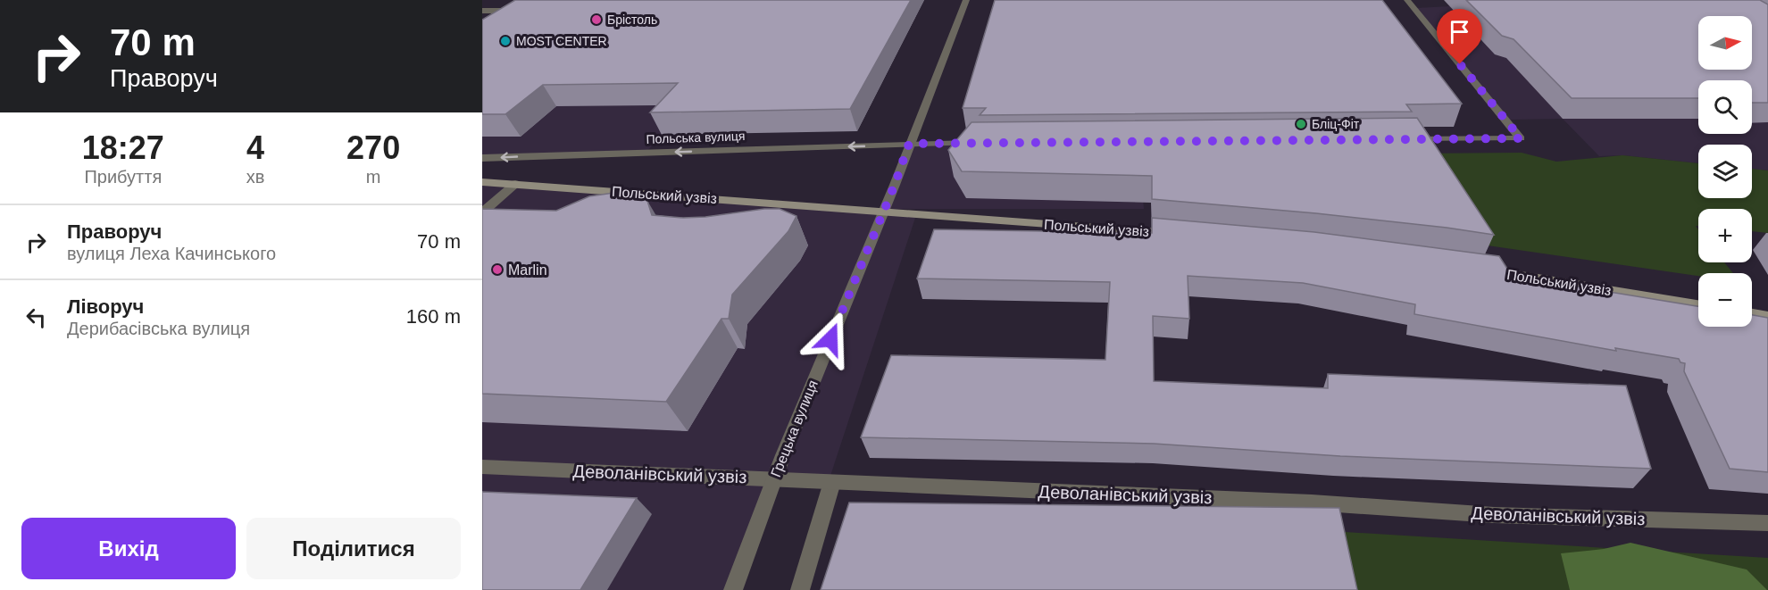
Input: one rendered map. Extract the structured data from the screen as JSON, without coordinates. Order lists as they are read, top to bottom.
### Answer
{
  "streets": {
    "main road": ["Польський узвіз"],
    "street": ["Польська вулиця", "Грецька вулиця", "Деволанівський узвіз"]
  },
  "crossings": [
    ["Польська вулиця", "Грецька вулиця"]
  ],
  "one_way": ["Польська вулиця"],
  "places": [
    "Брістоль",
    "MOST CENTER",
    "Бліц-Фіт",
    "Marlin"
  ],
  "north": "right",
  "page": {
    "turn": ["70 m", "Праворуч"],
    "map_buttons": ["+", "−"],
    "eta": [
      "18:27",
      "Прибуття",
      "4",
      "хв",
      "270",
      "m"
    ],
    "list": [
      {
        "name": "Праворуч",
        "note": "вулиця Леха Качинського",
        "value": "70 m"
      },
      {
        "name": "Ліворуч",
        "note": "Дерибасівська вулиця",
        "value": "160 m"
      }
    ],
    "buttons": ["Вихід", "Поділитися"]
  }
}
